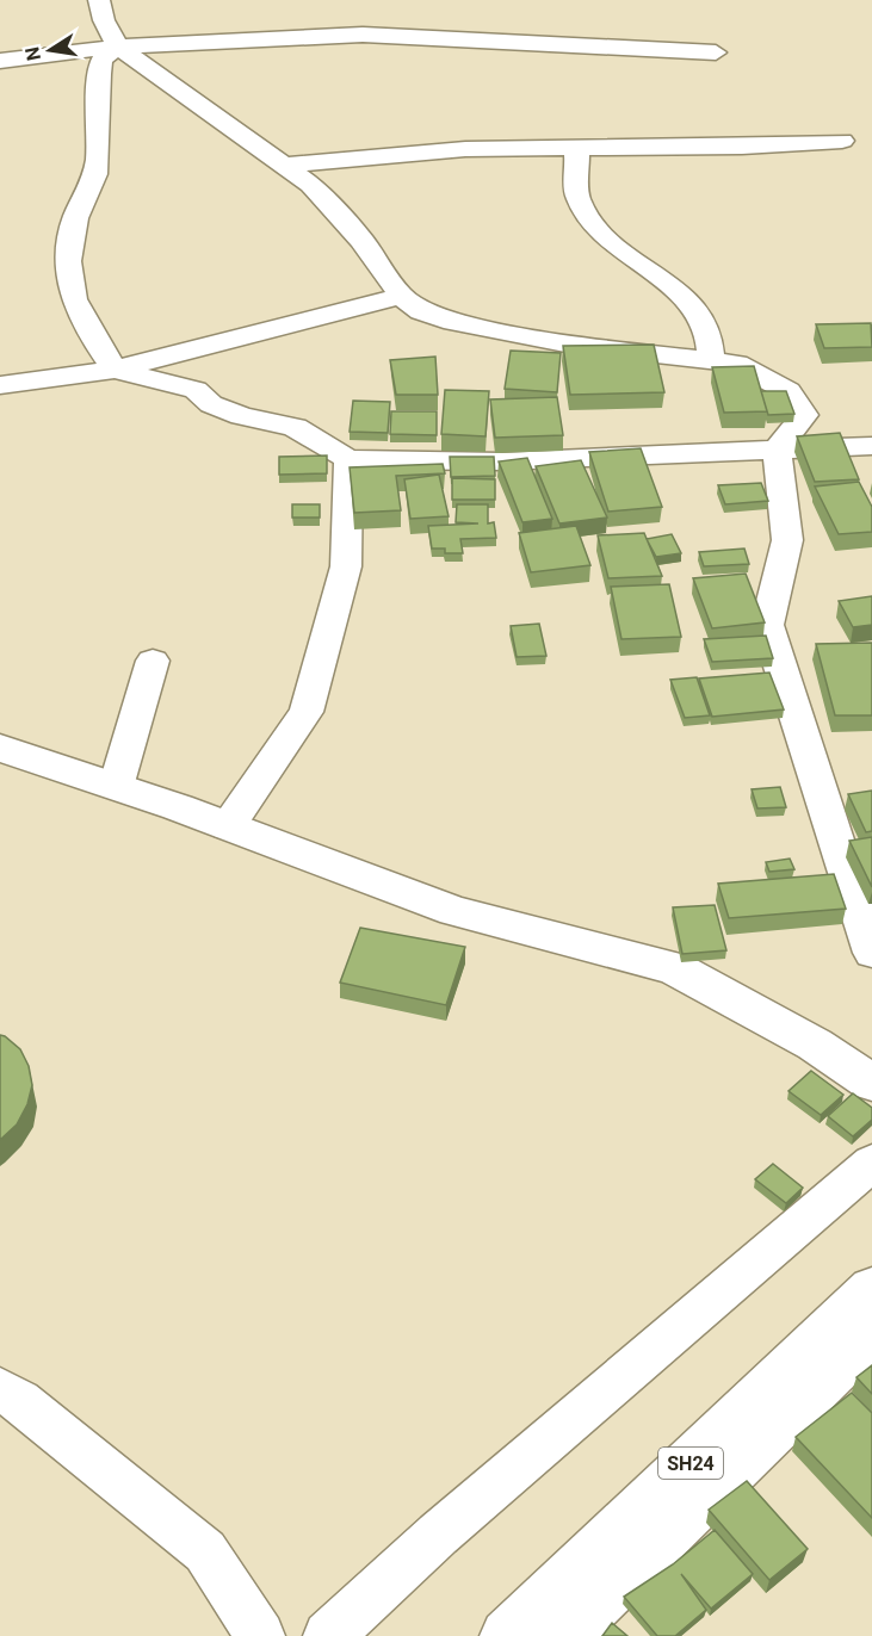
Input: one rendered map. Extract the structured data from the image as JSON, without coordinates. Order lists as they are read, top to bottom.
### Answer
{
  "streets": {
    "street": ["SH24"]
  },
  "north": "left"
}
